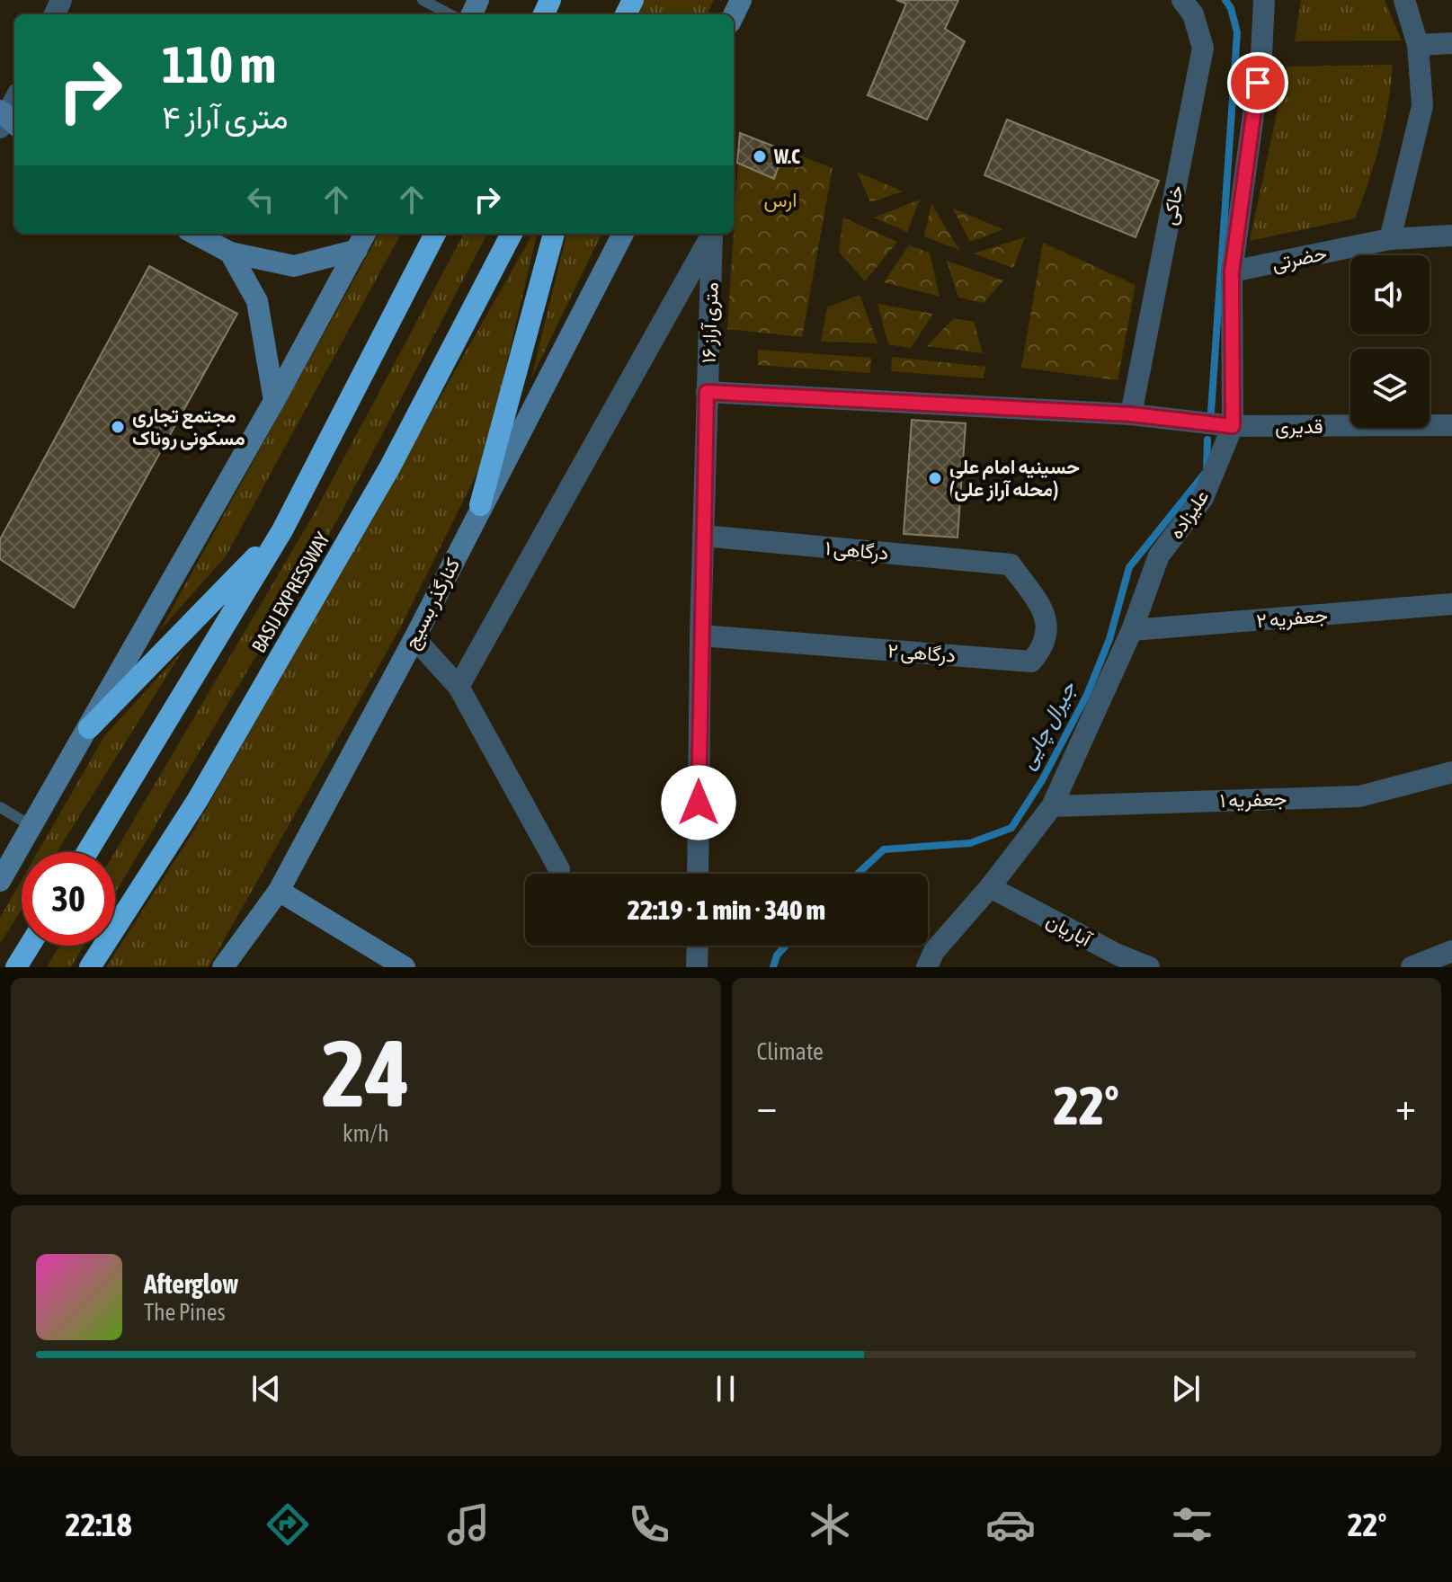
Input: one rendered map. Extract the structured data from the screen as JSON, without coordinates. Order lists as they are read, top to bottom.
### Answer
{
  "streets": {
    "highway": ["BASIJ EXPRESSWAY"],
    "main road": ["کنارگذر بسیج"],
    "street": [
      "خاکی",
      "حضرتی",
      "۱۶ متری آراز",
      "قدیری",
      "علیزاده",
      "درگاهی ۱",
      "جعفریه ۲",
      "درگاهی ۲",
      "جعفریه ۱",
      "آباریان"
    ]
  },
  "crossings": [
    ["خاکی", "قدیری"],
    ["حضرتی", "علیزاده"],
    ["۱۶ متری آراز", "قدیری"],
    ["۱۶ متری آراز", "درگاهی ۱"],
    ["۱۶ متری آراز", "درگاهی ۲"],
    ["قدیری", "علیزاده"],
    ["علیزاده", "جعفریه ۲"],
    ["علیزاده", "جعفریه ۱"],
    ["علیزاده", "آباریان"],
    ["درگاهی ۱", "درگاهی ۲"]
  ],
  "water": ["جیرال چایی"],
  "parks": ["ارس"],
  "places": ["W.C", "مجتمع تجاری مسکونی روناک", "حسینیه امام علی (محله آراز علی)"],
  "page": {
    "turn": ["110 m", "۴ متری آراز"],
    "limit": "30",
    "trip": "22:19 · 1 min · 340 m",
    "tile": [
      ["24", "km/h"],
      "Climate"
    ],
    "heat": ["−", "22°", "+"],
    "song": ["Afterglow", "The Pines"],
    "tabs": ["22:18", "22°"]
  }
}
